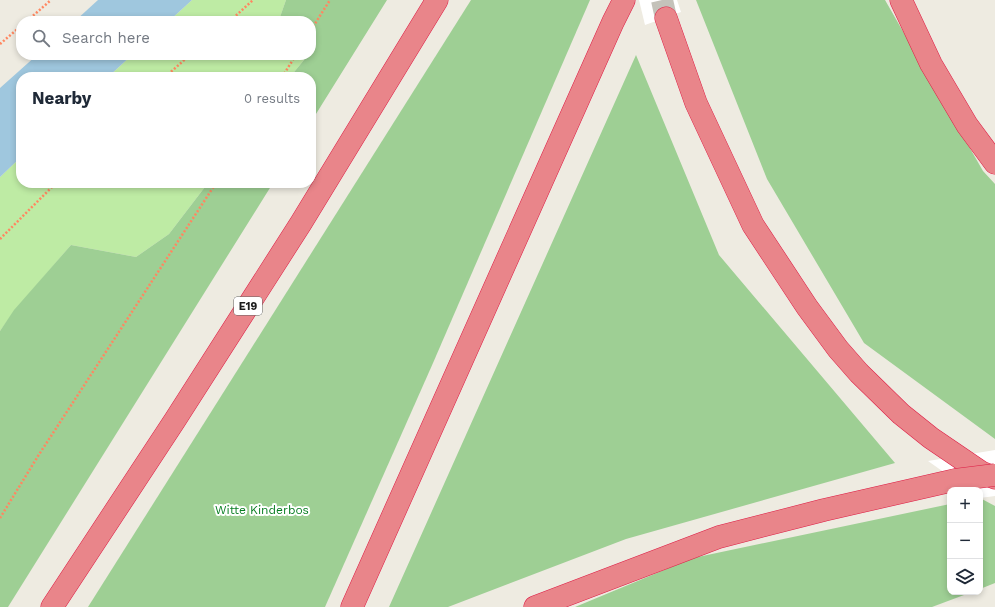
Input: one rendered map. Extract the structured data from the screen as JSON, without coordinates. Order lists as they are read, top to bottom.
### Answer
{
  "streets": {
    "highway": ["E19"]
  },
  "parks": ["Witte Kinderbos"],
  "page": {
    "search": "Search here",
    "heading": ["Nearby", "0 results"],
    "map_buttons": ["+", "−"]
  }
}
